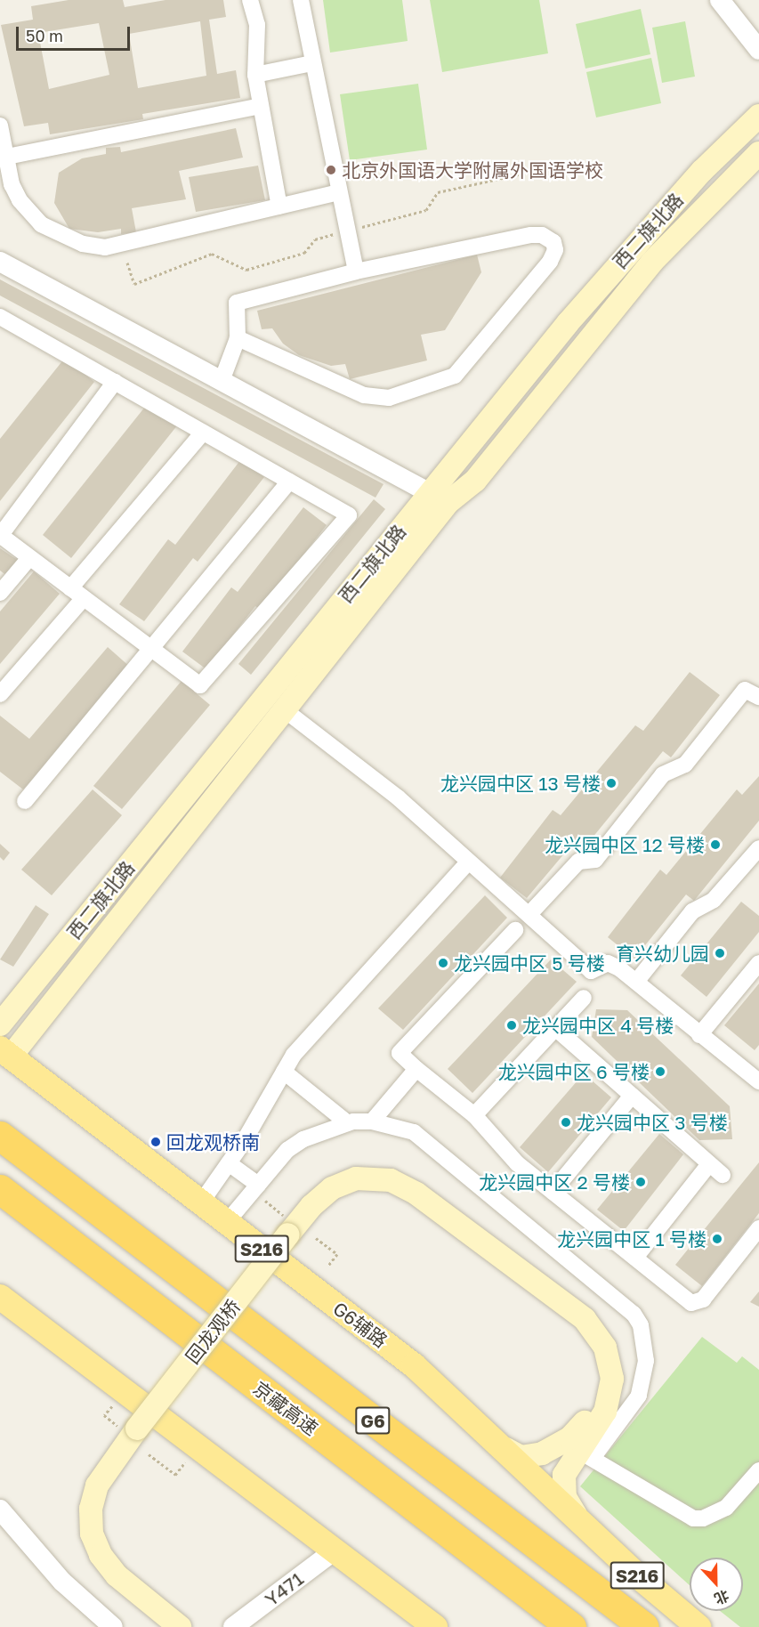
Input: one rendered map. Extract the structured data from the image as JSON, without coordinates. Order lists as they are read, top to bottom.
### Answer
{
  "streets": {
    "highway": ["京藏高速", "G6"],
    "main road": [
      "西二旗北路",
      "S216",
      "G6辅路",
      "回龙观桥"
    ],
    "street": ["Y471"]
  },
  "crossings": [
    ["西二旗北路", "G6辅路"]
  ],
  "places": [
    "北京外国语大学附属外国语学校",
    "龙兴园中区 13 号楼",
    "龙兴园中区 12 号楼",
    "育兴幼儿园",
    "龙兴园中区 5 号楼",
    "龙兴园中区 4 号楼",
    "龙兴园中区 6 号楼",
    "龙兴园中区 3 号楼",
    "回龙观桥南",
    "龙兴园中区 2 号楼",
    "龙兴园中区 1 号楼"
  ],
  "scale_bar": "50 m",
  "north": "bottom"
}
